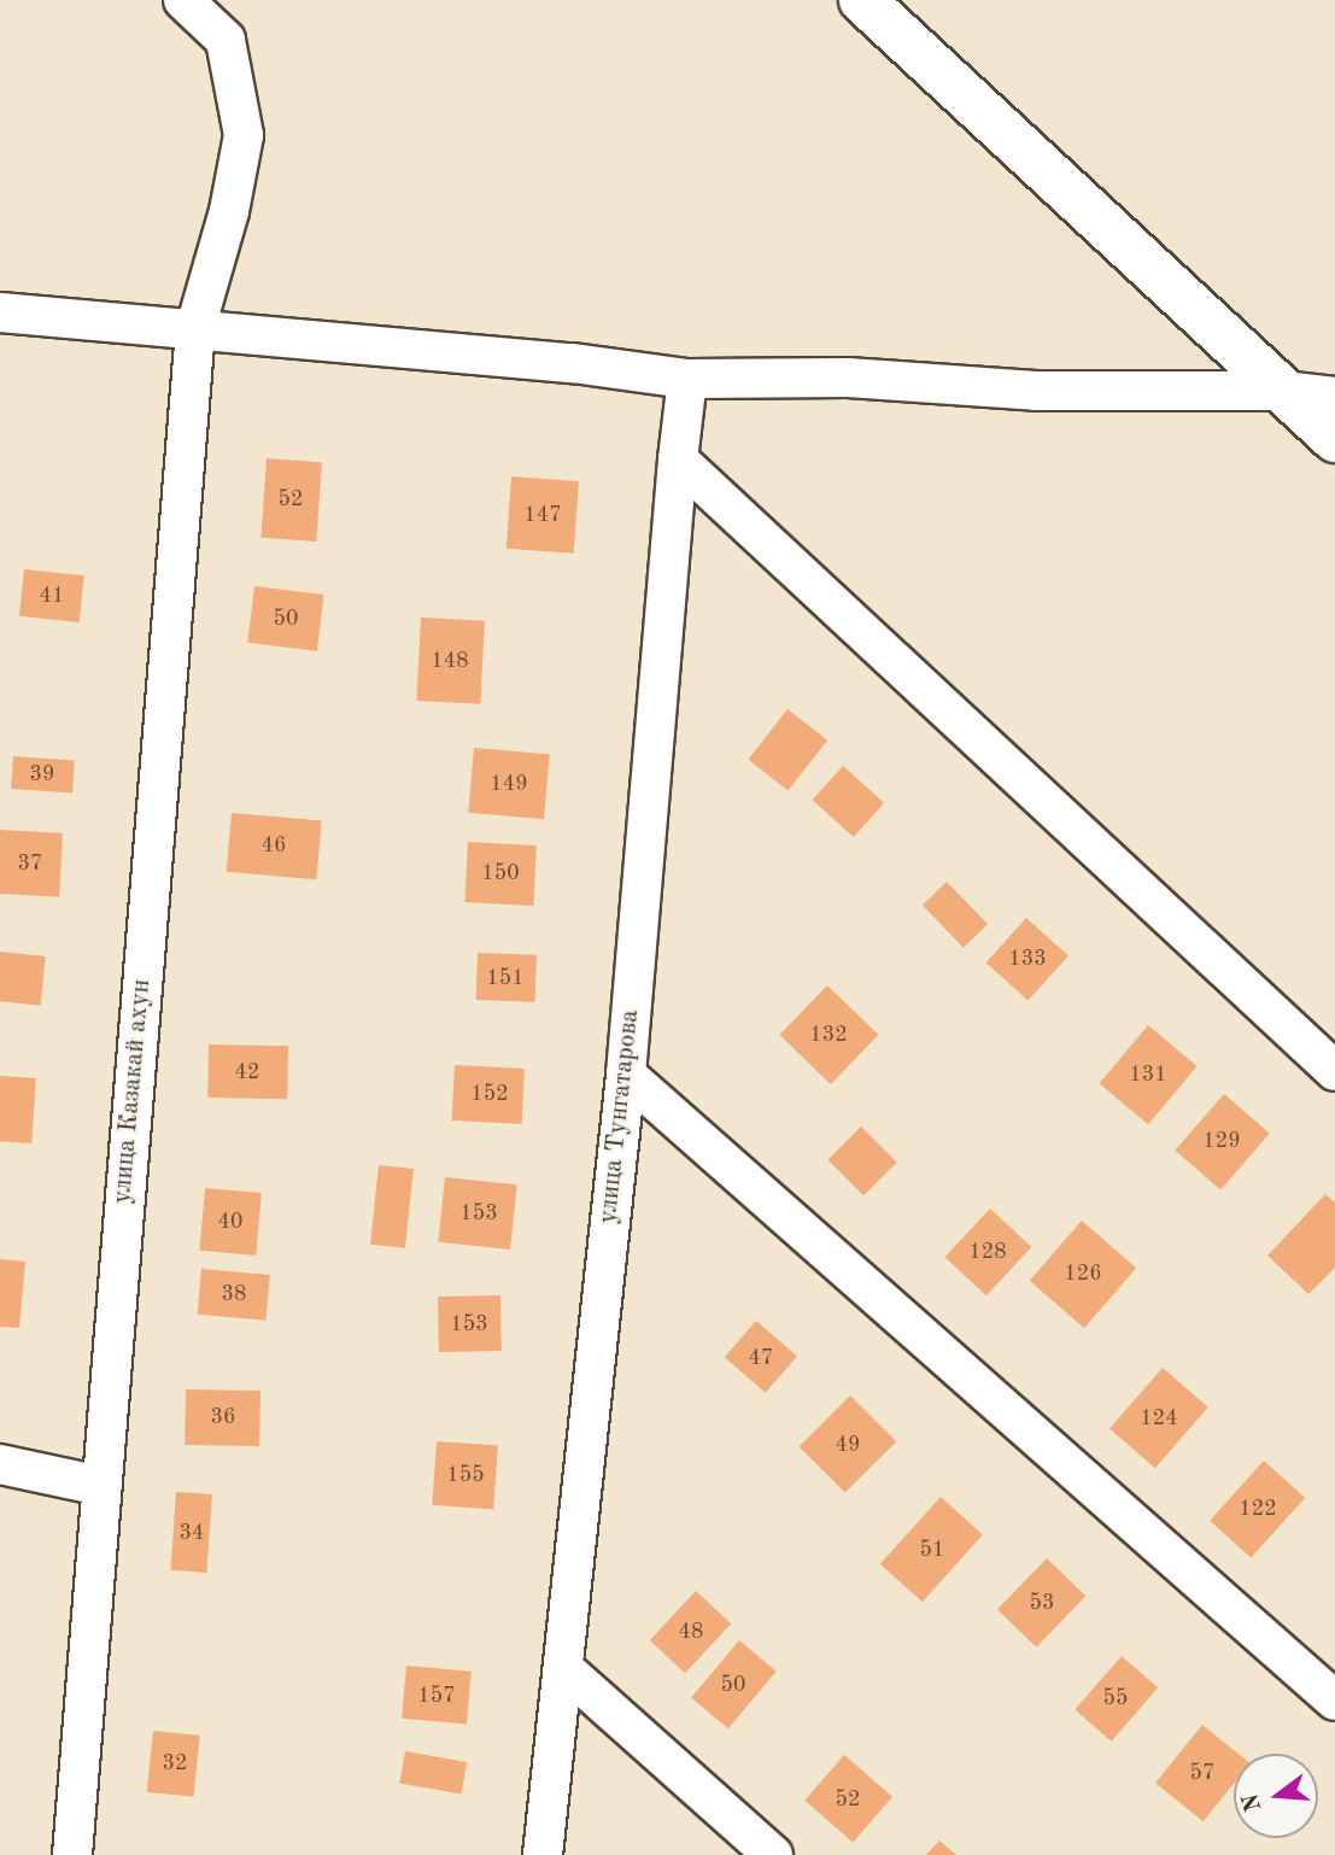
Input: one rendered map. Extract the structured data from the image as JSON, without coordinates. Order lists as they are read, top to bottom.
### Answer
{
  "streets": {
    "street": ["улица Казакай ахун", "улица Тунгатарова"]
  },
  "house_numbers": [
    "52",
    "147",
    "41",
    "50",
    "148",
    "39",
    "149",
    "46",
    "37",
    "150",
    "133",
    "151",
    "132",
    "42",
    "131",
    "152",
    "129",
    "153",
    "40",
    "128",
    "126",
    "38",
    "153",
    "47",
    "36",
    "124",
    "49",
    "155",
    "122",
    "34",
    "51",
    "53",
    "48",
    "50",
    "157",
    "55",
    "32",
    "57",
    "52"
  ],
  "north": "left"
}
